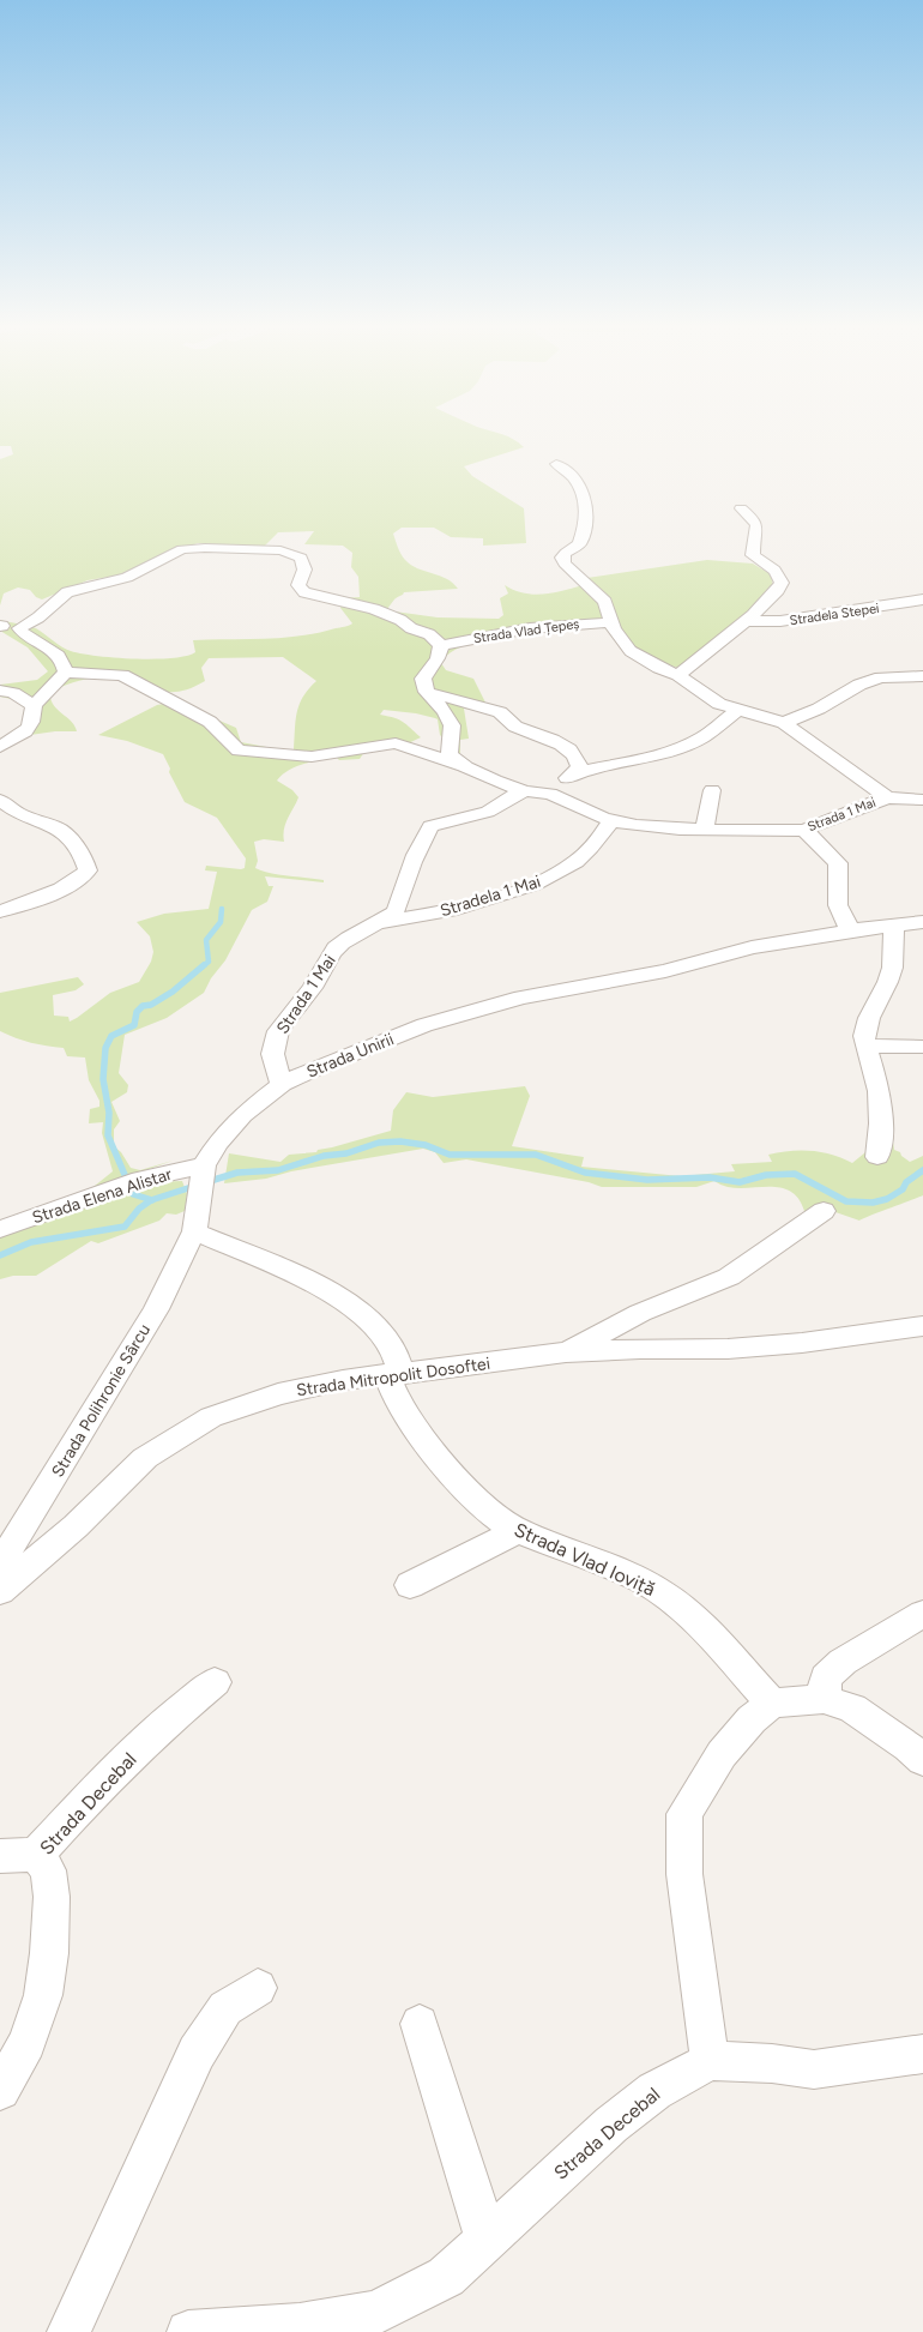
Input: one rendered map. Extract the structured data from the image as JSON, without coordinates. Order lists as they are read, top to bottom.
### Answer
{
  "streets": {
    "street": [
      "Stradela Stepei",
      "Strada Vlad Țepeș",
      "Strada 1 Mai",
      "Stradela 1 Mai",
      "Strada Unirii",
      "Strada Elena Alistar",
      "Strada Mitropolit Dosoftei",
      "Strada Polihronie Sârcu",
      "Strada Vlad Ioviță",
      "Strada Decebal"
    ]
  },
  "crossings": [
    ["Strada 1 Mai", "Stradela 1 Mai"],
    ["Strada 1 Mai", "Strada Unirii"],
    ["Strada Unirii", "Strada Elena Alistar"],
    ["Strada Unirii", "Strada Polihronie Sârcu"],
    ["Strada Mitropolit Dosoftei", "Strada Vlad Ioviță"]
  ]
}
